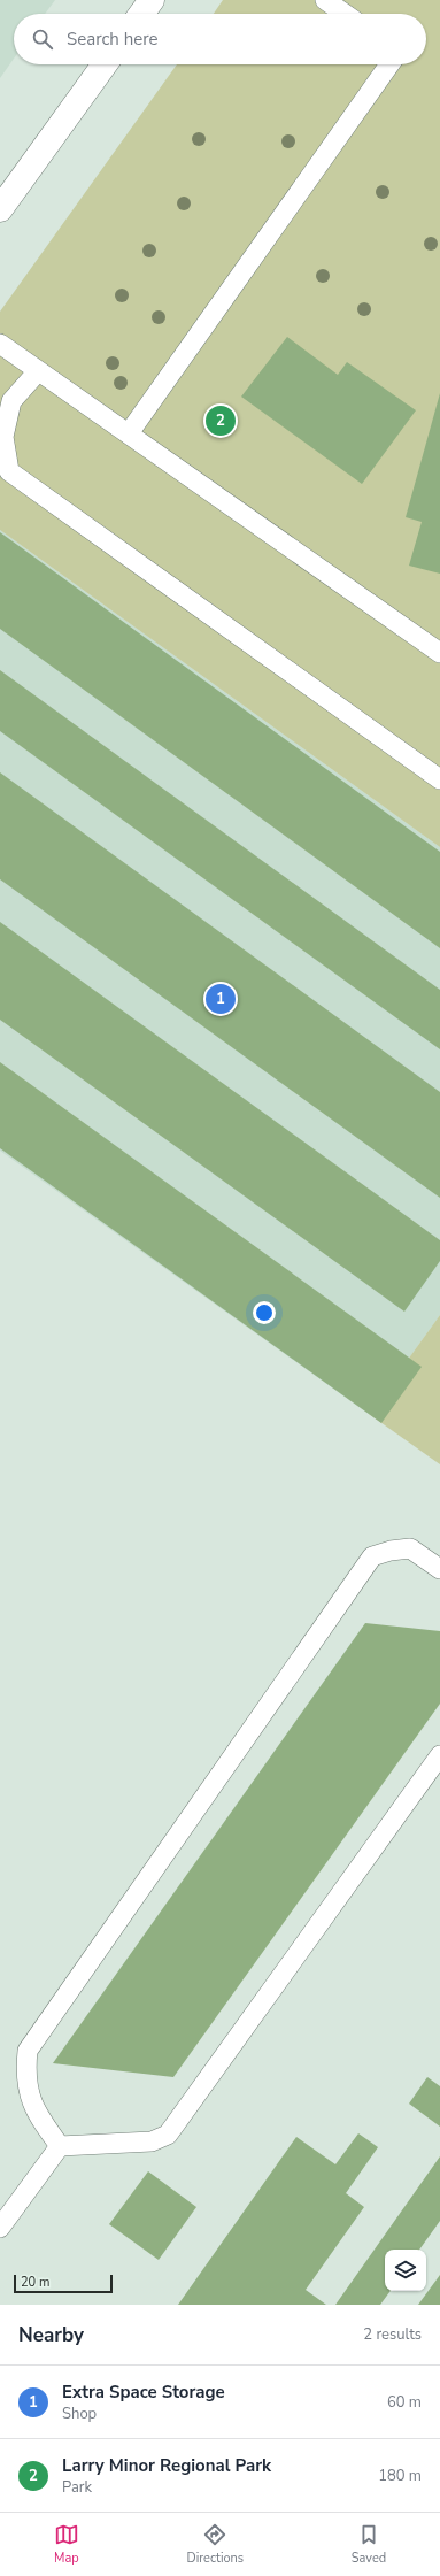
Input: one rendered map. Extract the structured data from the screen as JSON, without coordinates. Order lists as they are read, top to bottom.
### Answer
{
  "scale_bar": "20 m",
  "page": {
    "search": "Search here",
    "pins": ["2", "1"],
    "scale": "20 m",
    "heading": ["Nearby", "2 results"],
    "list": [
      {
        "mark": "1",
        "name": "Extra Space Storage",
        "note": "Shop",
        "value": "60 m"
      },
      {
        "mark": "2",
        "name": "Larry Minor Regional Park",
        "note": "Park",
        "value": "180 m"
      }
    ],
    "nav": ["Map", "Directions", "Saved"]
  }
}
